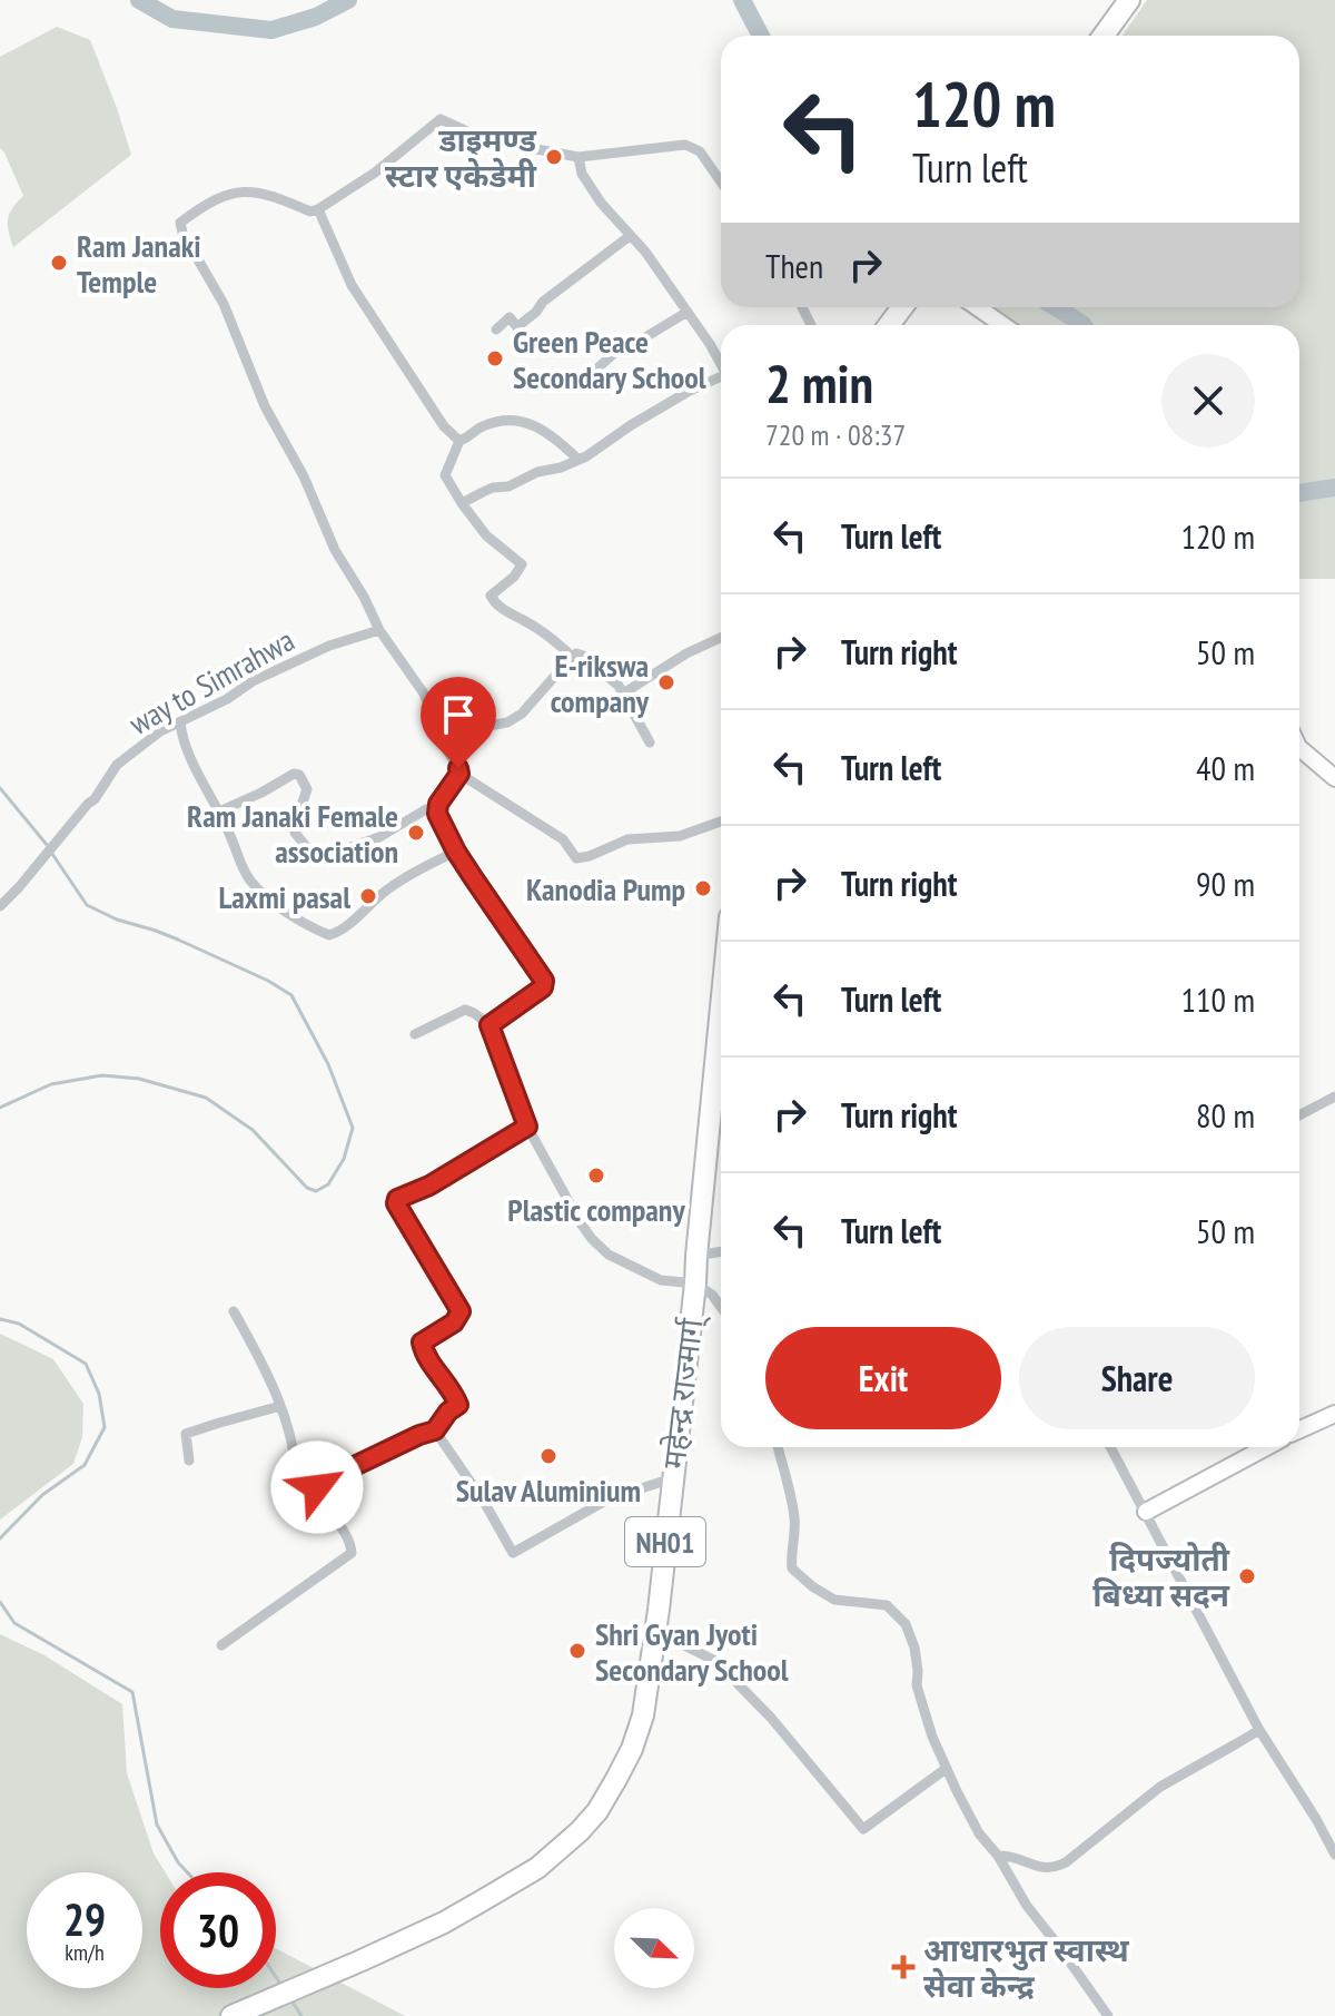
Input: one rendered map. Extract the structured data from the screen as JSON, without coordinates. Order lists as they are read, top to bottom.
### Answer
{
  "streets": {
    "highway": ["महेन्द्र राज्मार्ग्", "NH01"],
    "street": ["way to Simrahwa"]
  },
  "places": {
    "other": [
      "डाइमण्ड स्टार एकेडेमी",
      "Ram Janaki Temple",
      "Green Peace Secondary School",
      "E-rikswa company",
      "Ram Janaki Female association",
      "Kanodia Pump",
      "Laxmi pasal",
      "Plastic company",
      "Sulav Aluminium",
      "दिपज्योती बिध्या सदन",
      "Shri Gyan Jyoti Secondary School"
    ],
    "health": ["आधारभुत स्वास्थ सेवा केन्द्र"]
  },
  "north": "bottom right",
  "page": {
    "turn": ["120 m", "Turn left"],
    "then": "Then",
    "heading": ["2 min", "720 m · 08:37"],
    "list": [
      {
        "name": "Turn left",
        "value": "120 m"
      },
      {
        "name": "Turn right",
        "value": "50 m"
      },
      {
        "name": "Turn left",
        "value": "40 m"
      },
      {
        "name": "Turn right",
        "value": "90 m"
      },
      {
        "name": "Turn left",
        "value": "110 m"
      },
      {
        "name": "Turn right",
        "value": "80 m"
      },
      {
        "name": "Turn left",
        "value": "50 m"
      }
    ],
    "buttons": ["Exit", "Share"],
    "speed": "29 km/h",
    "limit": "30"
  }
}
